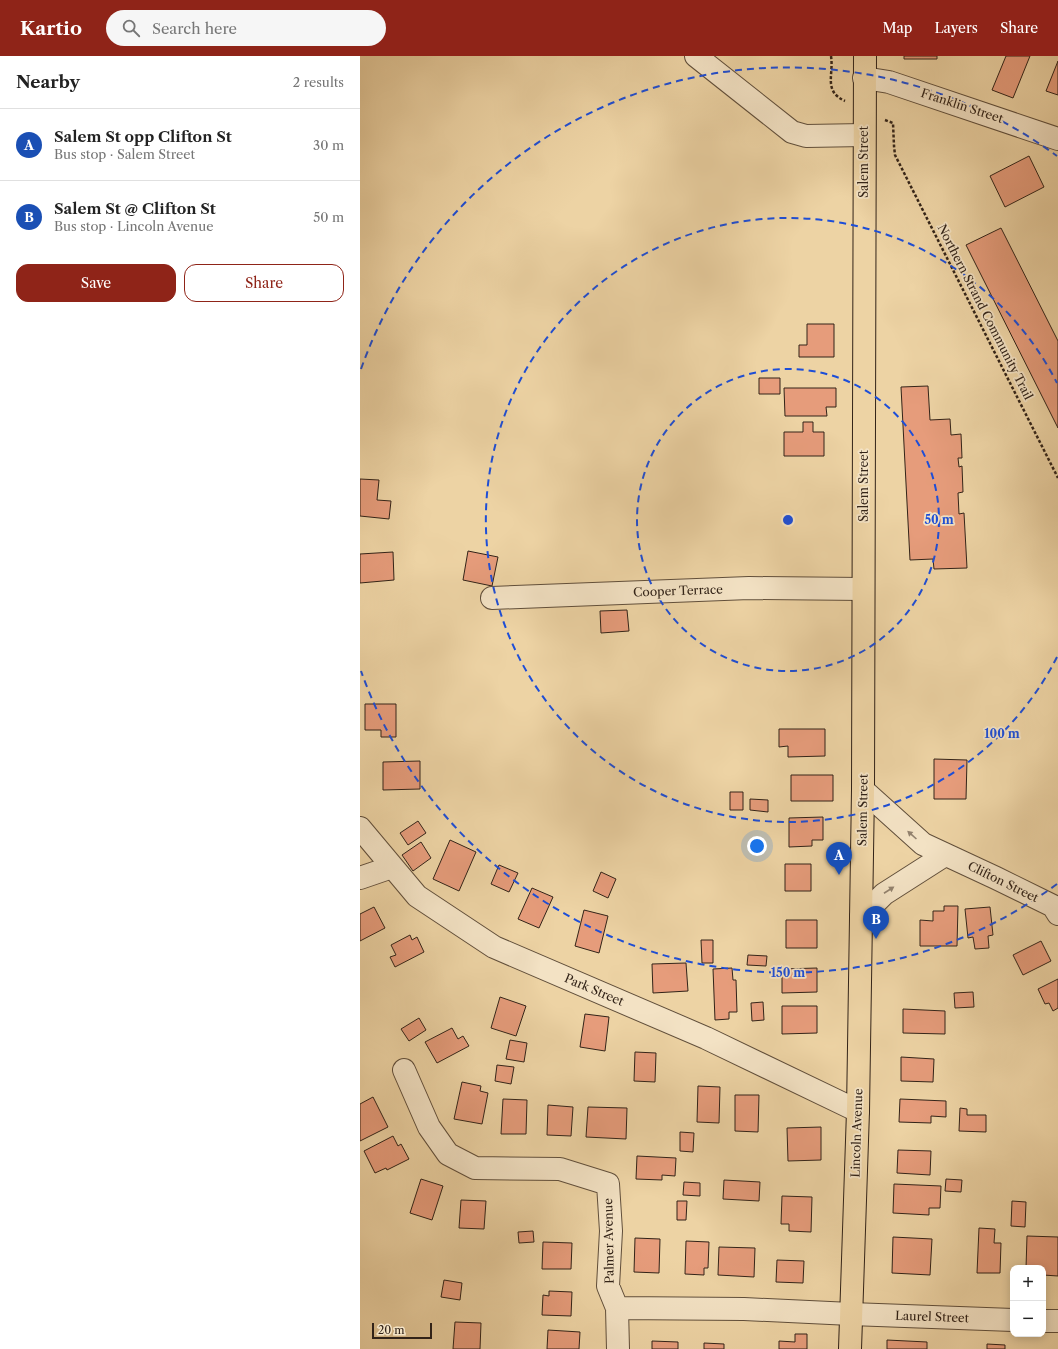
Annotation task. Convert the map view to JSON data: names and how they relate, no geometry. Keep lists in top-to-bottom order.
{
  "streets": {
    "main road": ["Salem Street", "Lincoln Avenue"],
    "street": [
      "Franklin Street",
      "Cooper Terrace",
      "Clifton Street",
      "Park Street",
      "Palmer Avenue",
      "Laurel Street"
    ],
    "path": ["Northern Strand Community Trail"]
  },
  "crossings": [
    ["Franklin Street", "Salem Street"],
    ["Salem Street", "Cooper Terrace"],
    ["Salem Street", "Clifton Street"],
    ["Salem Street", "Lincoln Avenue"],
    ["Park Street", "Lincoln Avenue"],
    ["Lincoln Avenue", "Laurel Street"]
  ],
  "one_way": ["Clifton Street"],
  "scale_bar": "20 m",
  "page": {
    "header": "Kartio",
    "search": "Search here",
    "nav": ["Map", "Layers", "Share"],
    "heading": ["Nearby", "2 results"],
    "list": [
      {
        "mark": "A",
        "name": "Salem St opp Clifton St",
        "note": "Bus stop · Salem Street",
        "value": "30 m"
      },
      {
        "mark": "B",
        "name": "Salem St @ Clifton St",
        "note": "Bus stop · Lincoln Avenue",
        "value": "50 m"
      }
    ],
    "buttons": ["Save", "Share"],
    "pins": ["A", "B"],
    "map_buttons": ["+", "−"],
    "scale": "20 m"
  },
  "rings": ["50 m", "100 m", "150 m"]
}
